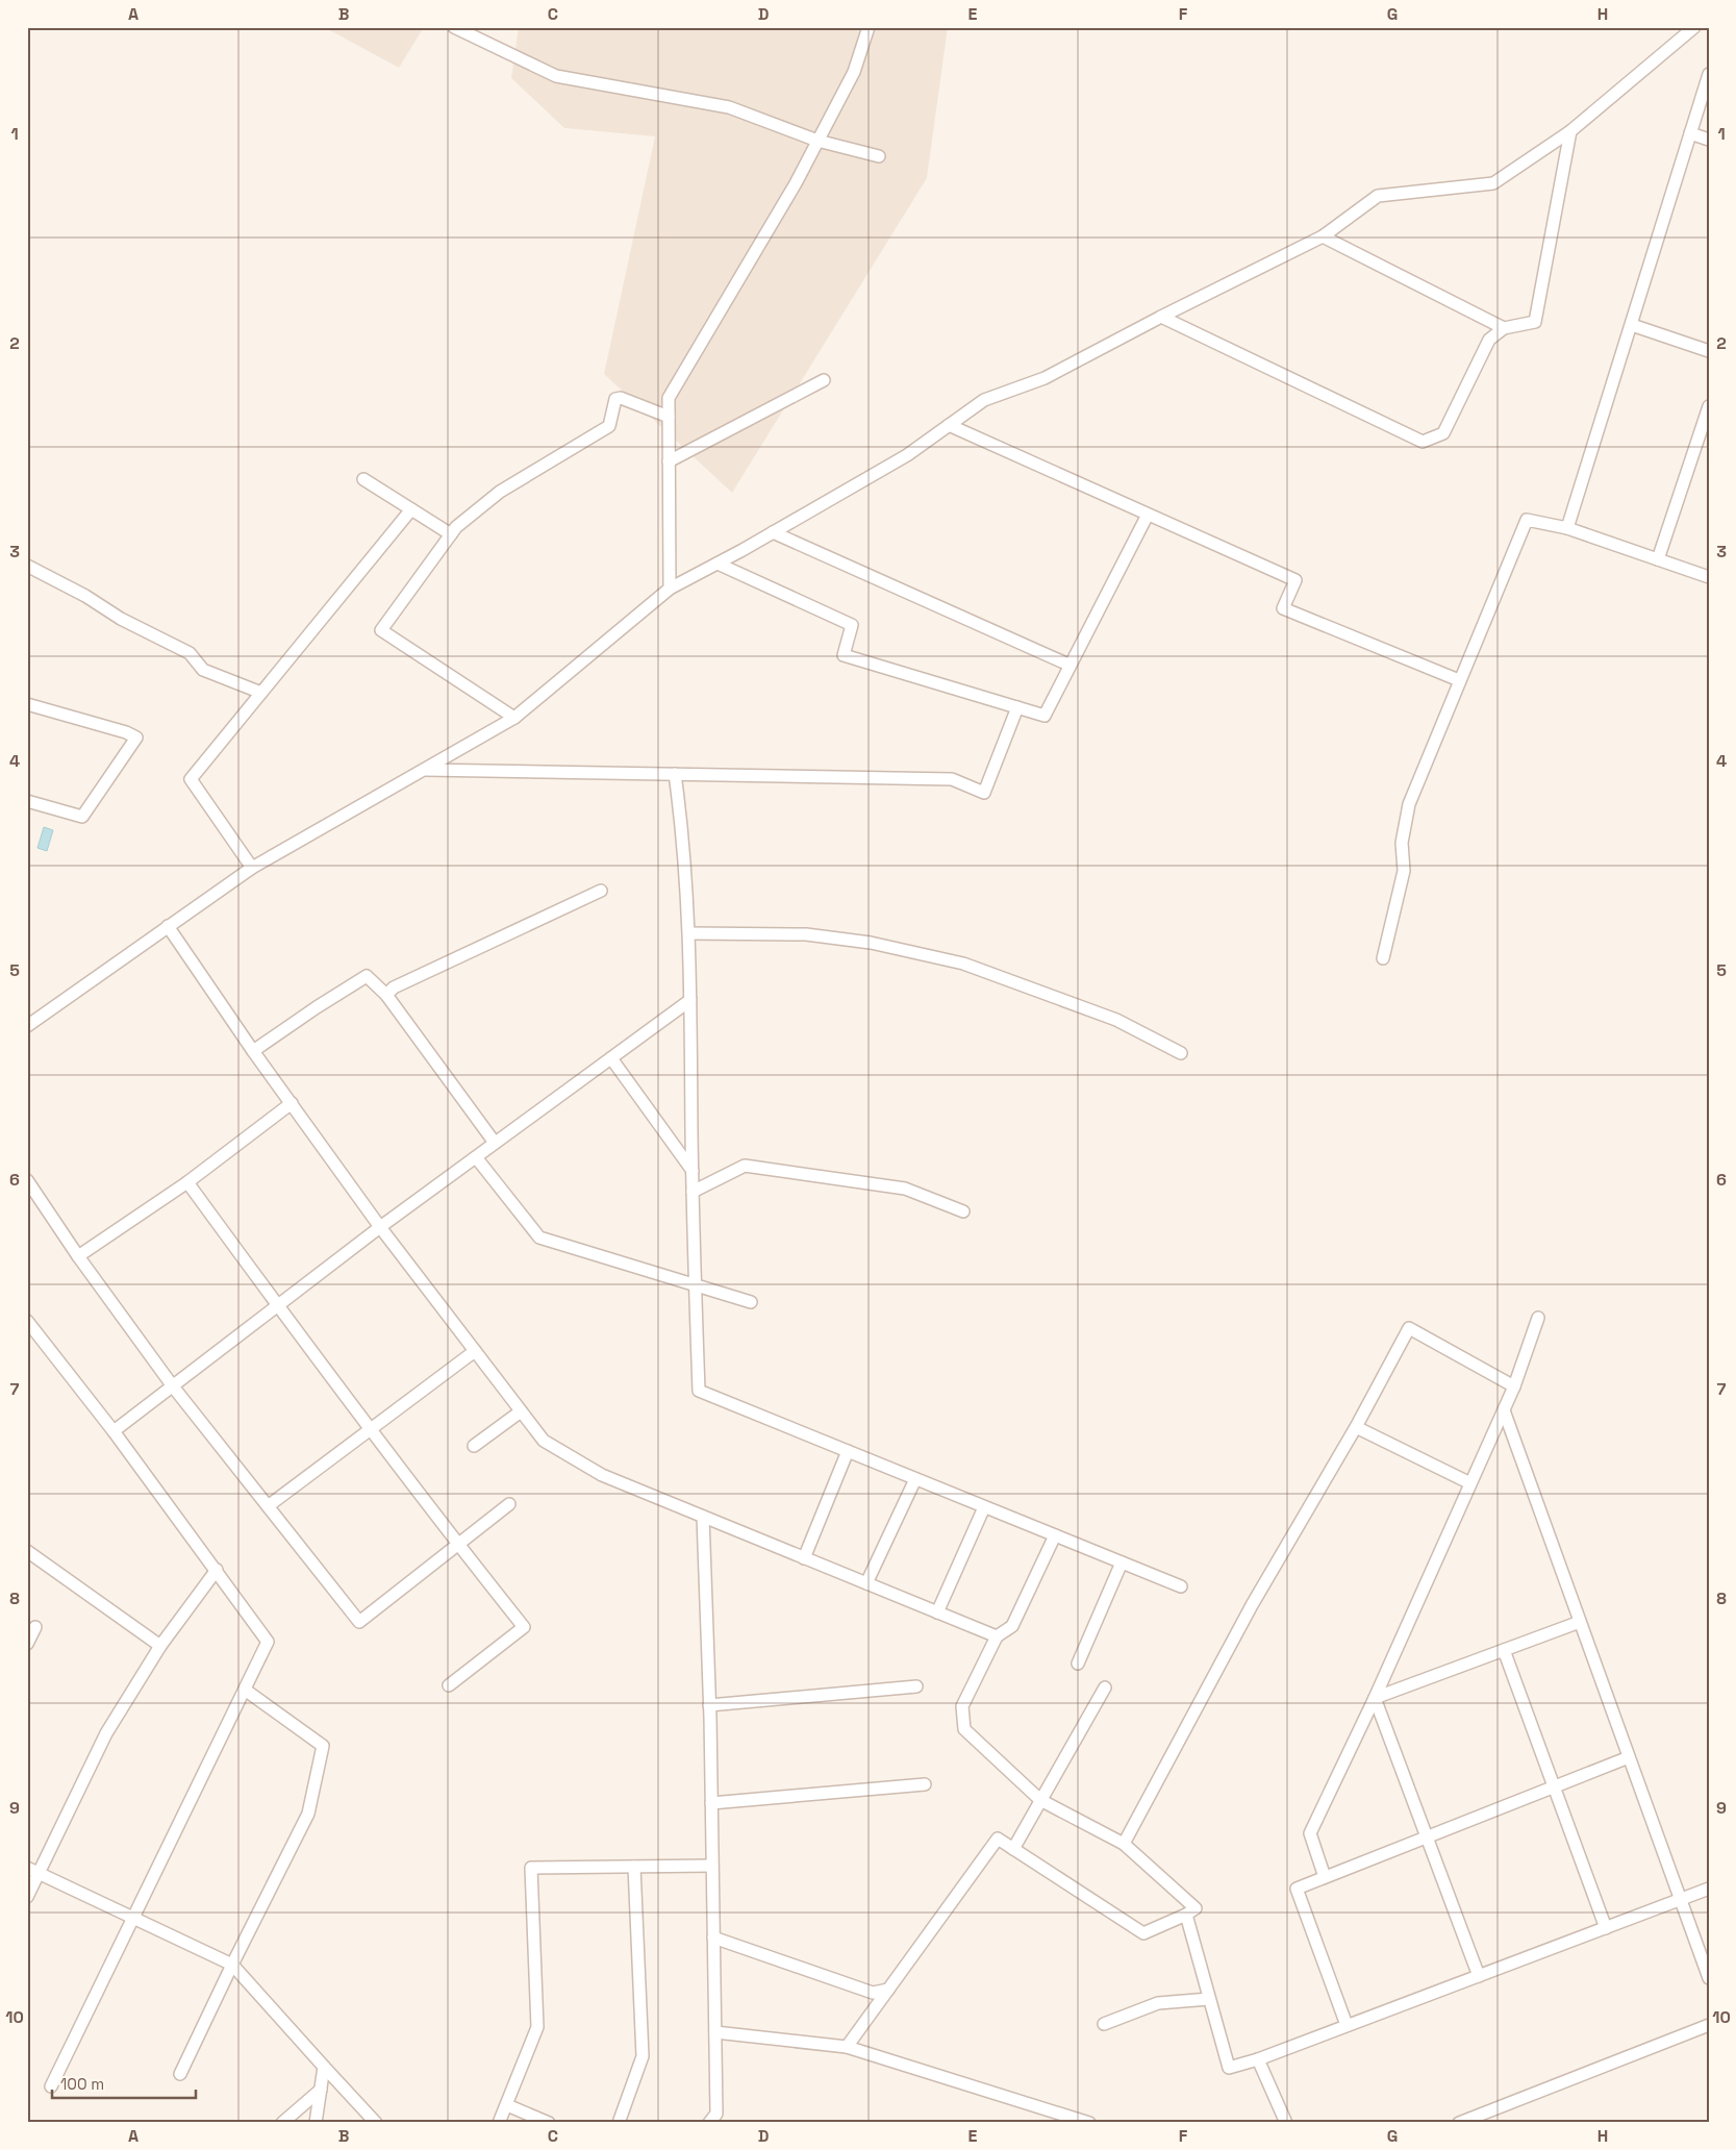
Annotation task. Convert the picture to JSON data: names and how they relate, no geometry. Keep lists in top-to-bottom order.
{
  "scale_bar": "100 m",
  "grid": {
    "columns": [
      "A",
      "B",
      "C",
      "D",
      "E",
      "F",
      "G",
      "H"
    ],
    "rows": [
      "1",
      "2",
      "3",
      "4",
      "5",
      "6",
      "7",
      "8",
      "9",
      "10"
    ]
  }
}
